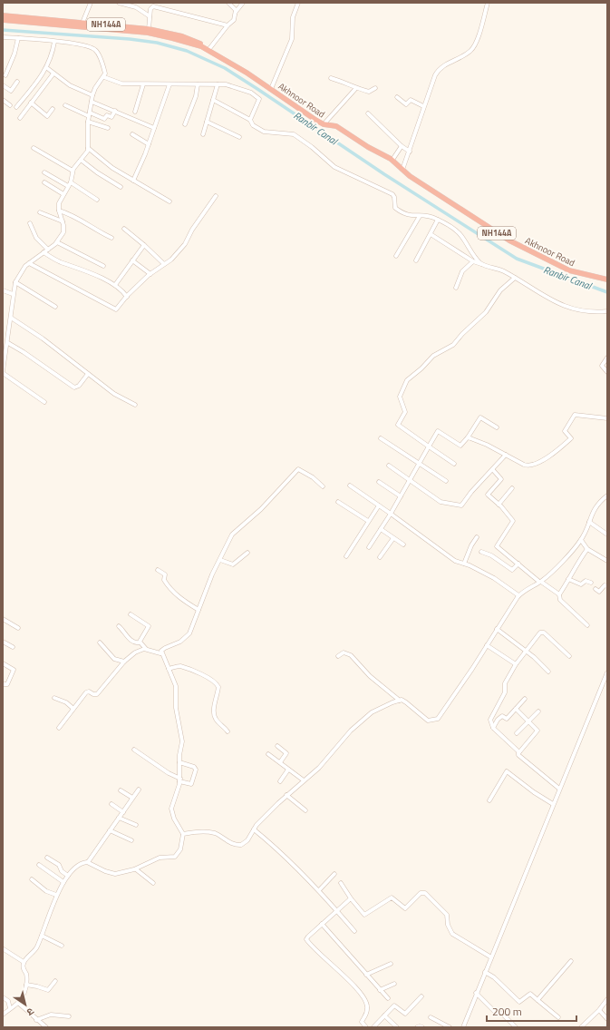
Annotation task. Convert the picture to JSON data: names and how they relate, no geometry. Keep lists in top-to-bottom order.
{
  "streets": {
    "highway": ["NH144A", "Akhnoor Road"]
  },
  "crossings": [
    ["NH144A", "Akhnoor Road"]
  ],
  "water": ["Ranbir Canal"],
  "scale_bar": "200 m",
  "north": "bottom right"
}
